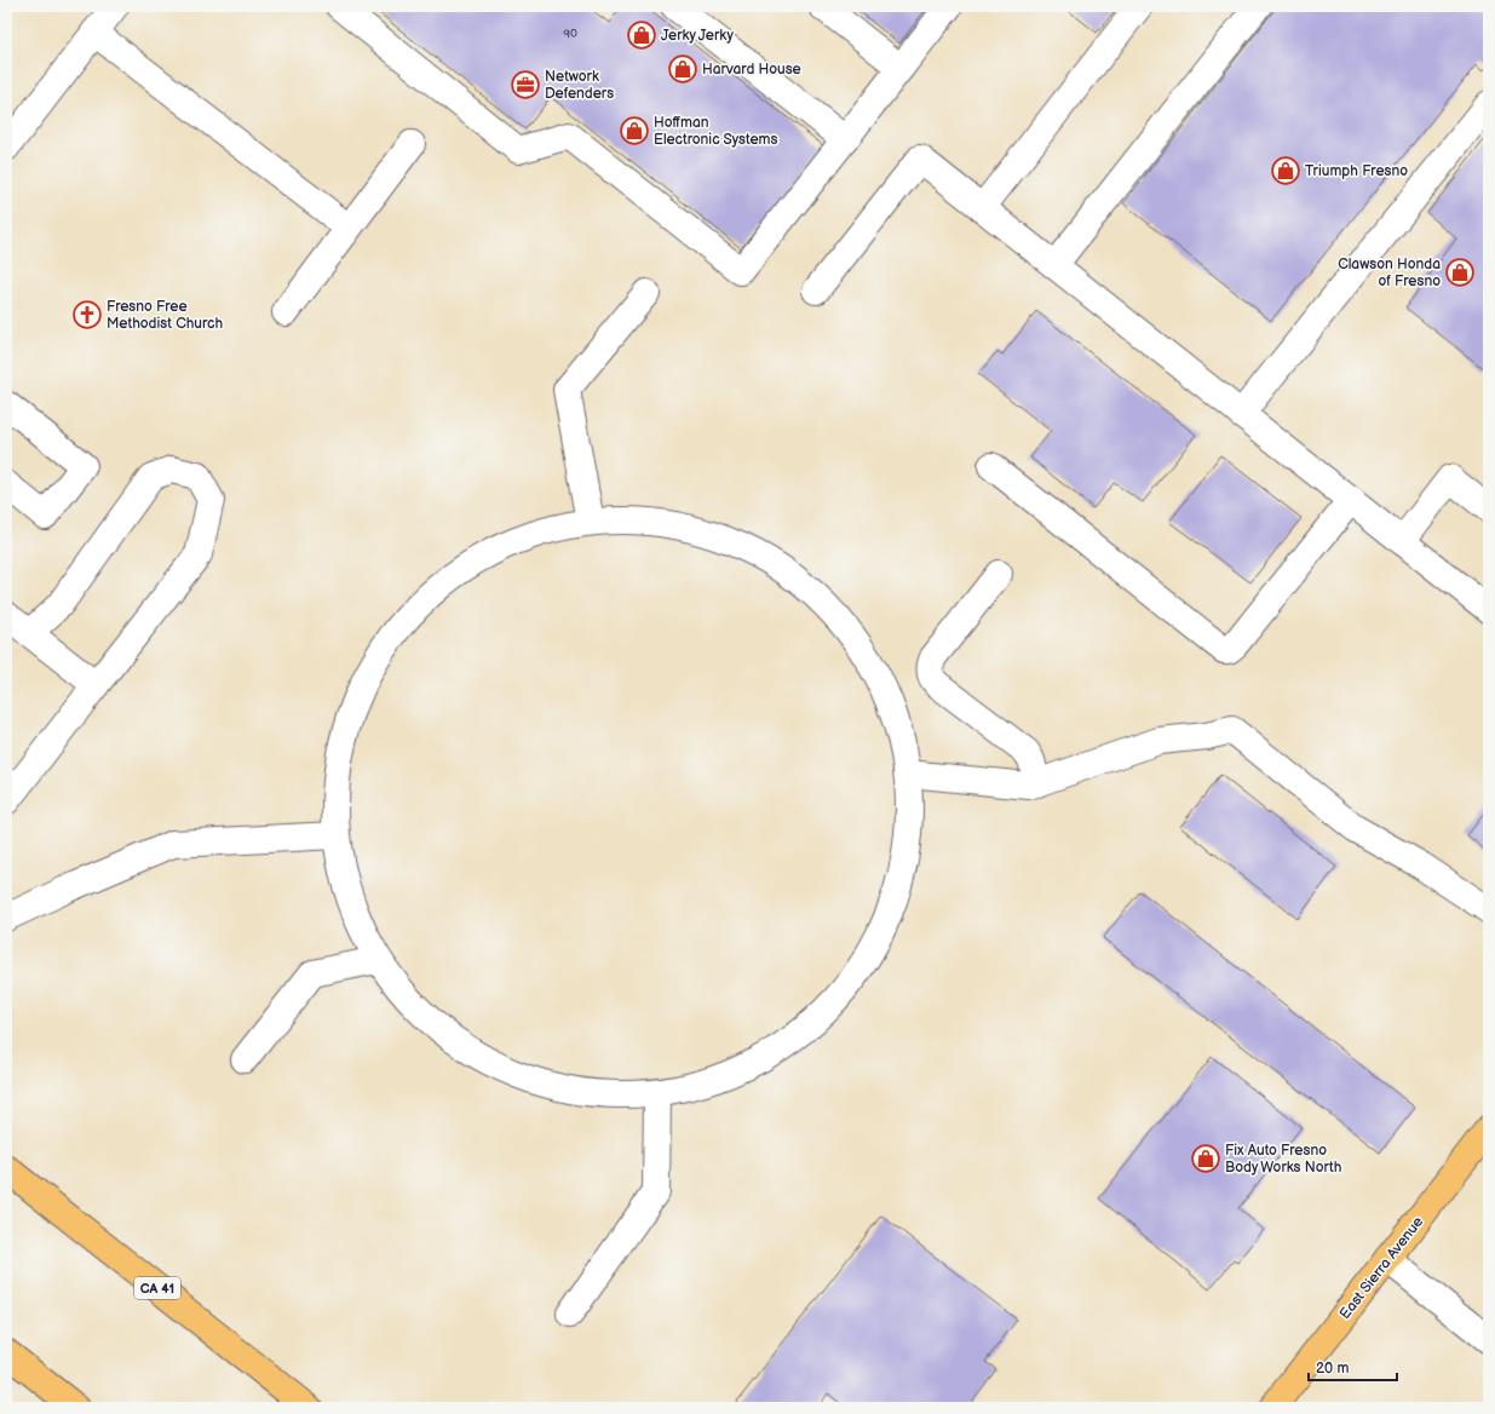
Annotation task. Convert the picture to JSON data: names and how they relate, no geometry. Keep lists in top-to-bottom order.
{
  "streets": {
    "main road": ["East Sierra Avenue", "CA 41"]
  },
  "places": {
    "shop": [
      "Jerky Jerky",
      "Harvard House",
      "Hoffman Electronic Systems",
      "Triumph Fresno",
      "Clawson Honda of Fresno",
      "Fix Auto Fresno Body Works North"
    ],
    "office": ["Network Defenders"],
    "church": ["Fresno Free Methodist Church"]
  },
  "house_numbers": ["90"],
  "scale_bar": "20 m"
}
